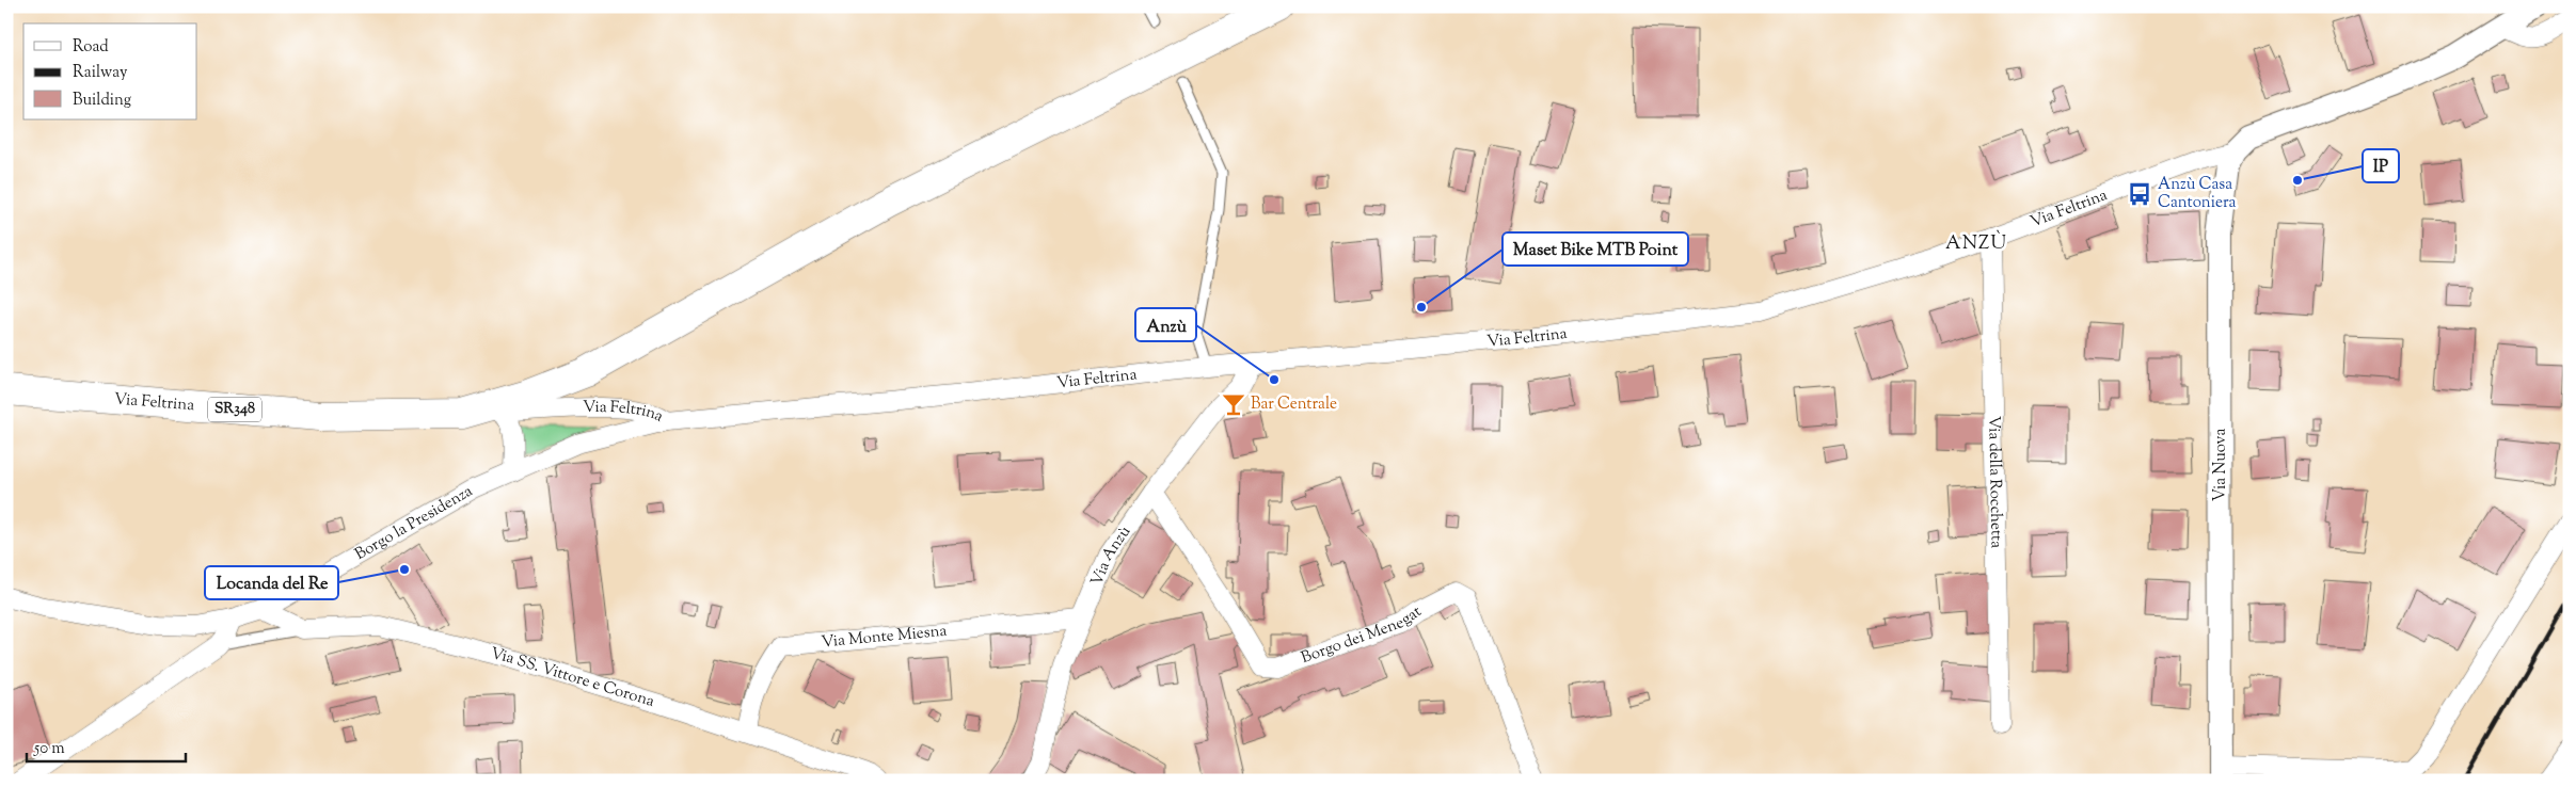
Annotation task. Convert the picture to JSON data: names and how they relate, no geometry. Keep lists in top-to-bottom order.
{
  "streets": {
    "main road": ["Via Feltrina", "SR348"],
    "street": [
      "Via Nuova",
      "Via della Rocchetta",
      "Borgo la Presidenza",
      "Via Anzù",
      "Borgo dei Menegat",
      "Via Monte Miesna",
      "Via SS. Vittore e Corona"
    ]
  },
  "crossings": [
    ["Via Feltrina", "Via Nuova"],
    ["Via Feltrina", "Via della Rocchetta"],
    ["Via Feltrina", "Borgo la Presidenza"],
    ["Via Feltrina", "Via Anzù"],
    ["Borgo la Presidenza", "Via SS. Vittore e Corona"],
    ["Via Anzù", "Borgo dei Menegat"],
    ["Via Anzù", "Via Monte Miesna"],
    ["Via Monte Miesna", "Via SS. Vittore e Corona"]
  ],
  "districts": ["ANZÙ"],
  "places": {
    "other": [
      "IP",
      "Maset Bike MTB Point",
      "Anzù",
      "Locanda del Re"
    ],
    "bus stop": ["Anzù Casa Cantoniera"],
    "bar": ["Bar Centrale"]
  },
  "legend": ["Road", "Railway", "Building"],
  "scale_bar": "50 m"
}
